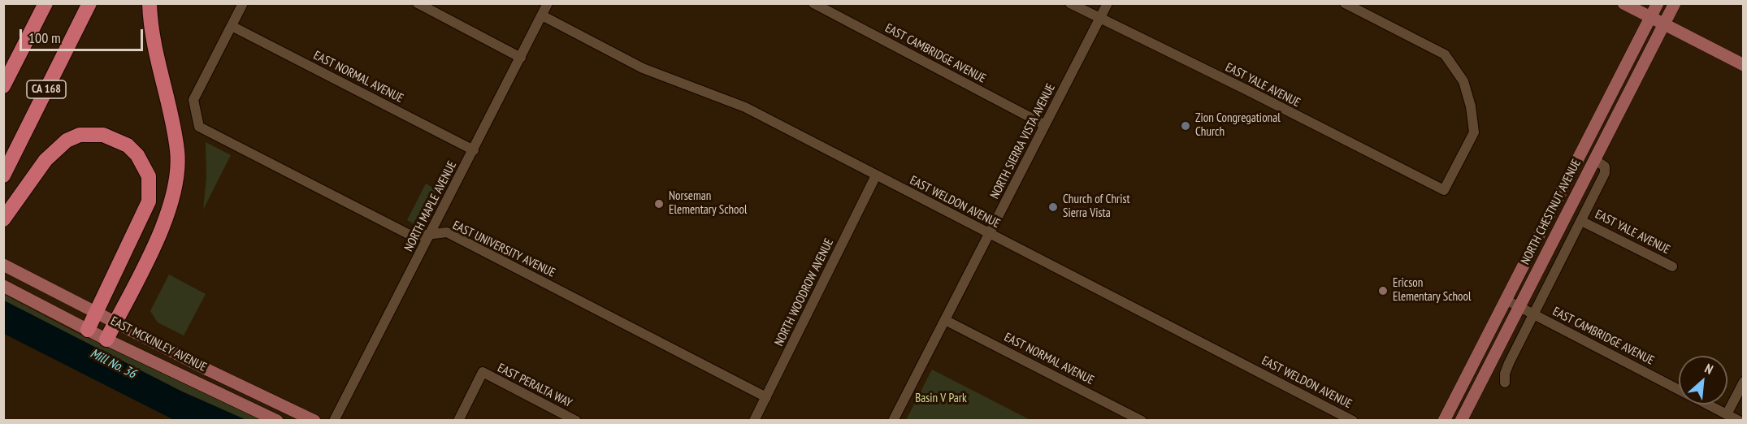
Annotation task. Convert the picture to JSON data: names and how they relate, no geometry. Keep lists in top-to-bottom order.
{
  "streets": {
    "highway": ["CA 168"],
    "main road": ["NORTH CHESTNUT AVENUE", "EAST MCKINLEY AVENUE"],
    "street": [
      "EAST CAMBRIDGE AVENUE",
      "EAST NORMAL AVENUE",
      "EAST YALE AVENUE",
      "NORTH SIERRA VISTA AVENUE",
      "EAST WELDON AVENUE",
      "NORTH MAPLE AVENUE",
      "EAST UNIVERSITY AVENUE",
      "NORTH WOODROW AVENUE",
      "EAST PERALTA WAY"
    ]
  },
  "crossings": [
    ["EAST CAMBRIDGE AVENUE", "NORTH SIERRA VISTA AVENUE"],
    ["EAST CAMBRIDGE AVENUE", "NORTH CHESTNUT AVENUE"],
    ["EAST NORMAL AVENUE", "NORTH SIERRA VISTA AVENUE"],
    ["EAST NORMAL AVENUE", "NORTH MAPLE AVENUE"],
    ["EAST NORMAL AVENUE", "EAST UNIVERSITY AVENUE"],
    ["EAST YALE AVENUE", "NORTH SIERRA VISTA AVENUE"],
    ["EAST YALE AVENUE", "NORTH CHESTNUT AVENUE"],
    ["NORTH SIERRA VISTA AVENUE", "EAST WELDON AVENUE"],
    ["EAST WELDON AVENUE", "NORTH MAPLE AVENUE"],
    ["EAST WELDON AVENUE", "NORTH WOODROW AVENUE"],
    ["NORTH MAPLE AVENUE", "EAST UNIVERSITY AVENUE"],
    ["EAST UNIVERSITY AVENUE", "NORTH WOODROW AVENUE"]
  ],
  "water": ["Mill No. 36"],
  "parks": ["Basin V Park"],
  "places": [
    "Zion Congregational Church",
    "Norseman Elementary School",
    "Church of Christ Sierra Vista",
    "Ericson Elementary School"
  ],
  "scale_bar": "100 m",
  "north": "top right"
}
